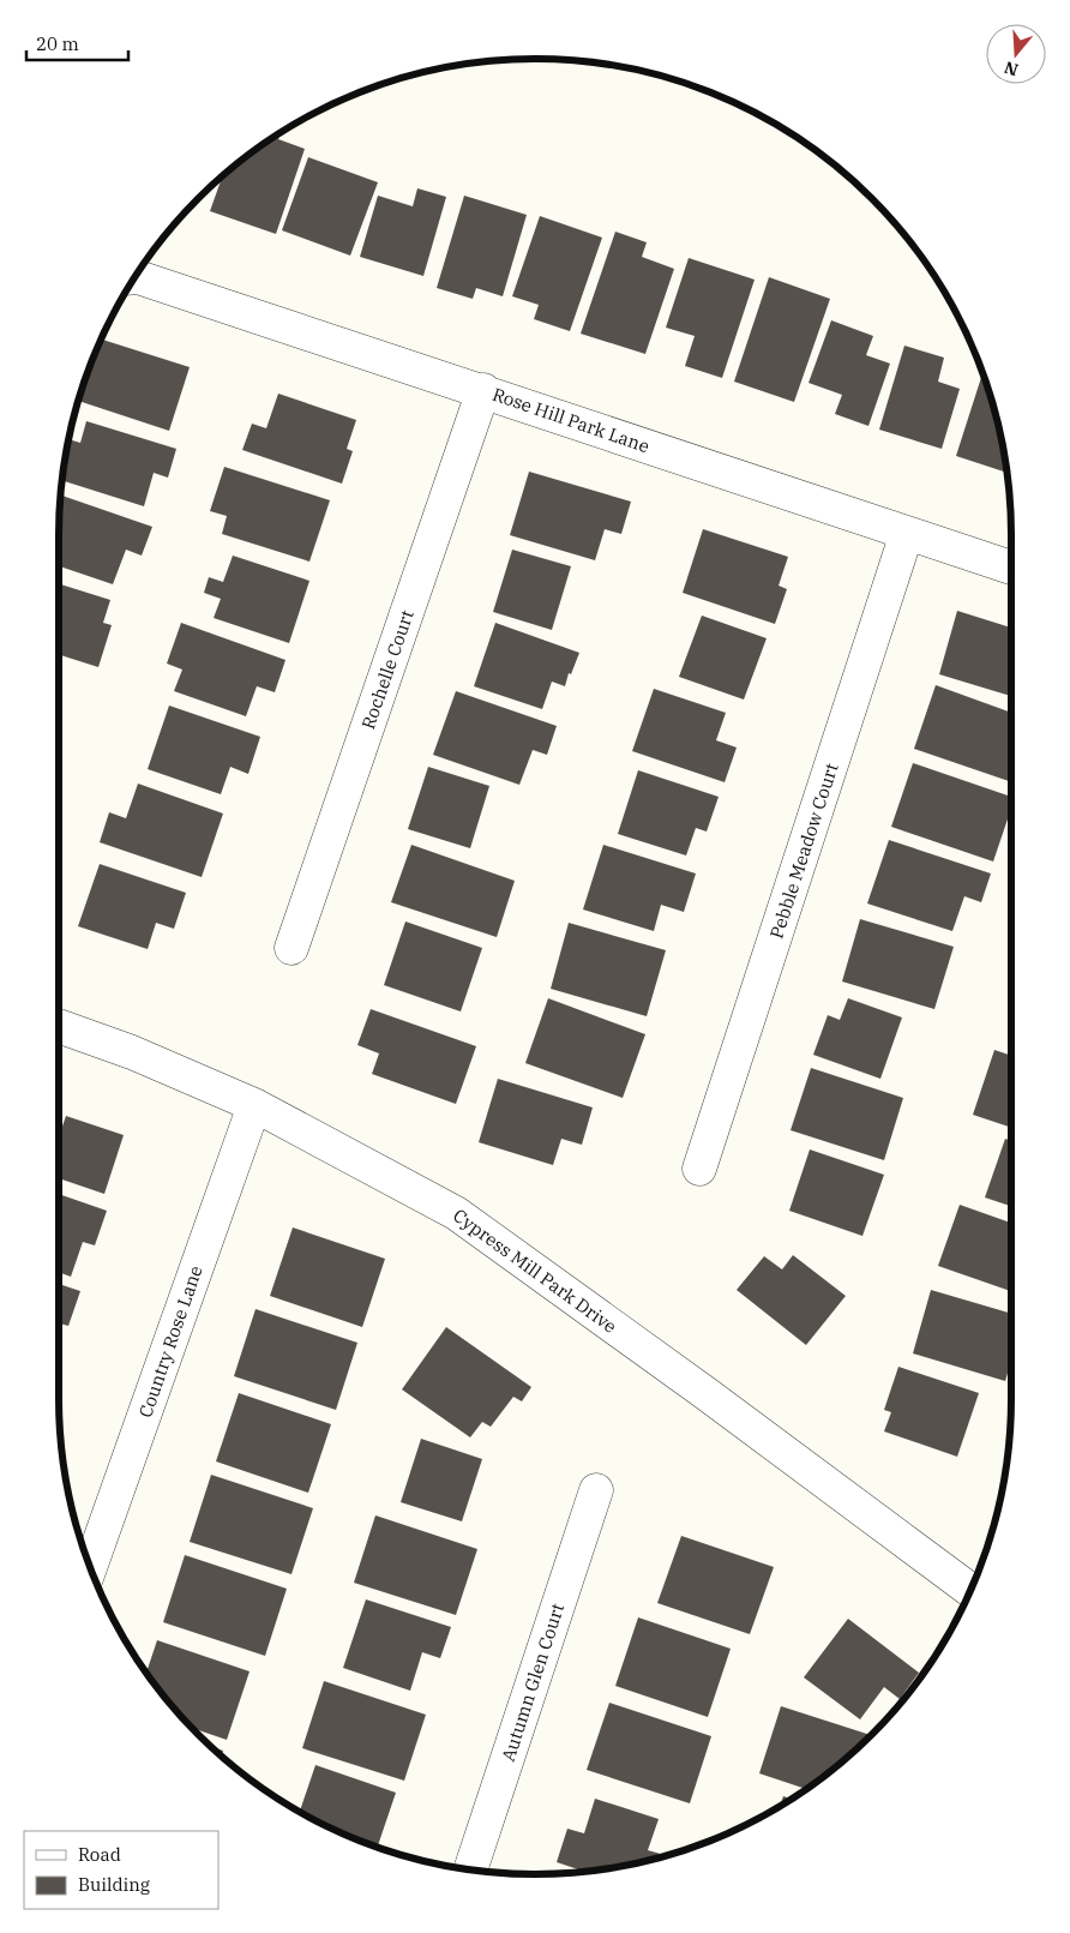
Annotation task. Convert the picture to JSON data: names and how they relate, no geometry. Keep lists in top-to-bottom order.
{
  "streets": {
    "street": [
      "Rose Hill Park Lane",
      "Rochelle Court",
      "Pebble Meadow Court",
      "Cypress Mill Park Drive",
      "Country Rose Lane",
      "Autumn Glen Court"
    ]
  },
  "crossings": [
    ["Rose Hill Park Lane", "Rochelle Court"],
    ["Rose Hill Park Lane", "Pebble Meadow Court"],
    ["Cypress Mill Park Drive", "Country Rose Lane"]
  ],
  "legend": ["Road", "Building"],
  "scale_bar": "20 m",
  "north": "bottom"
}
